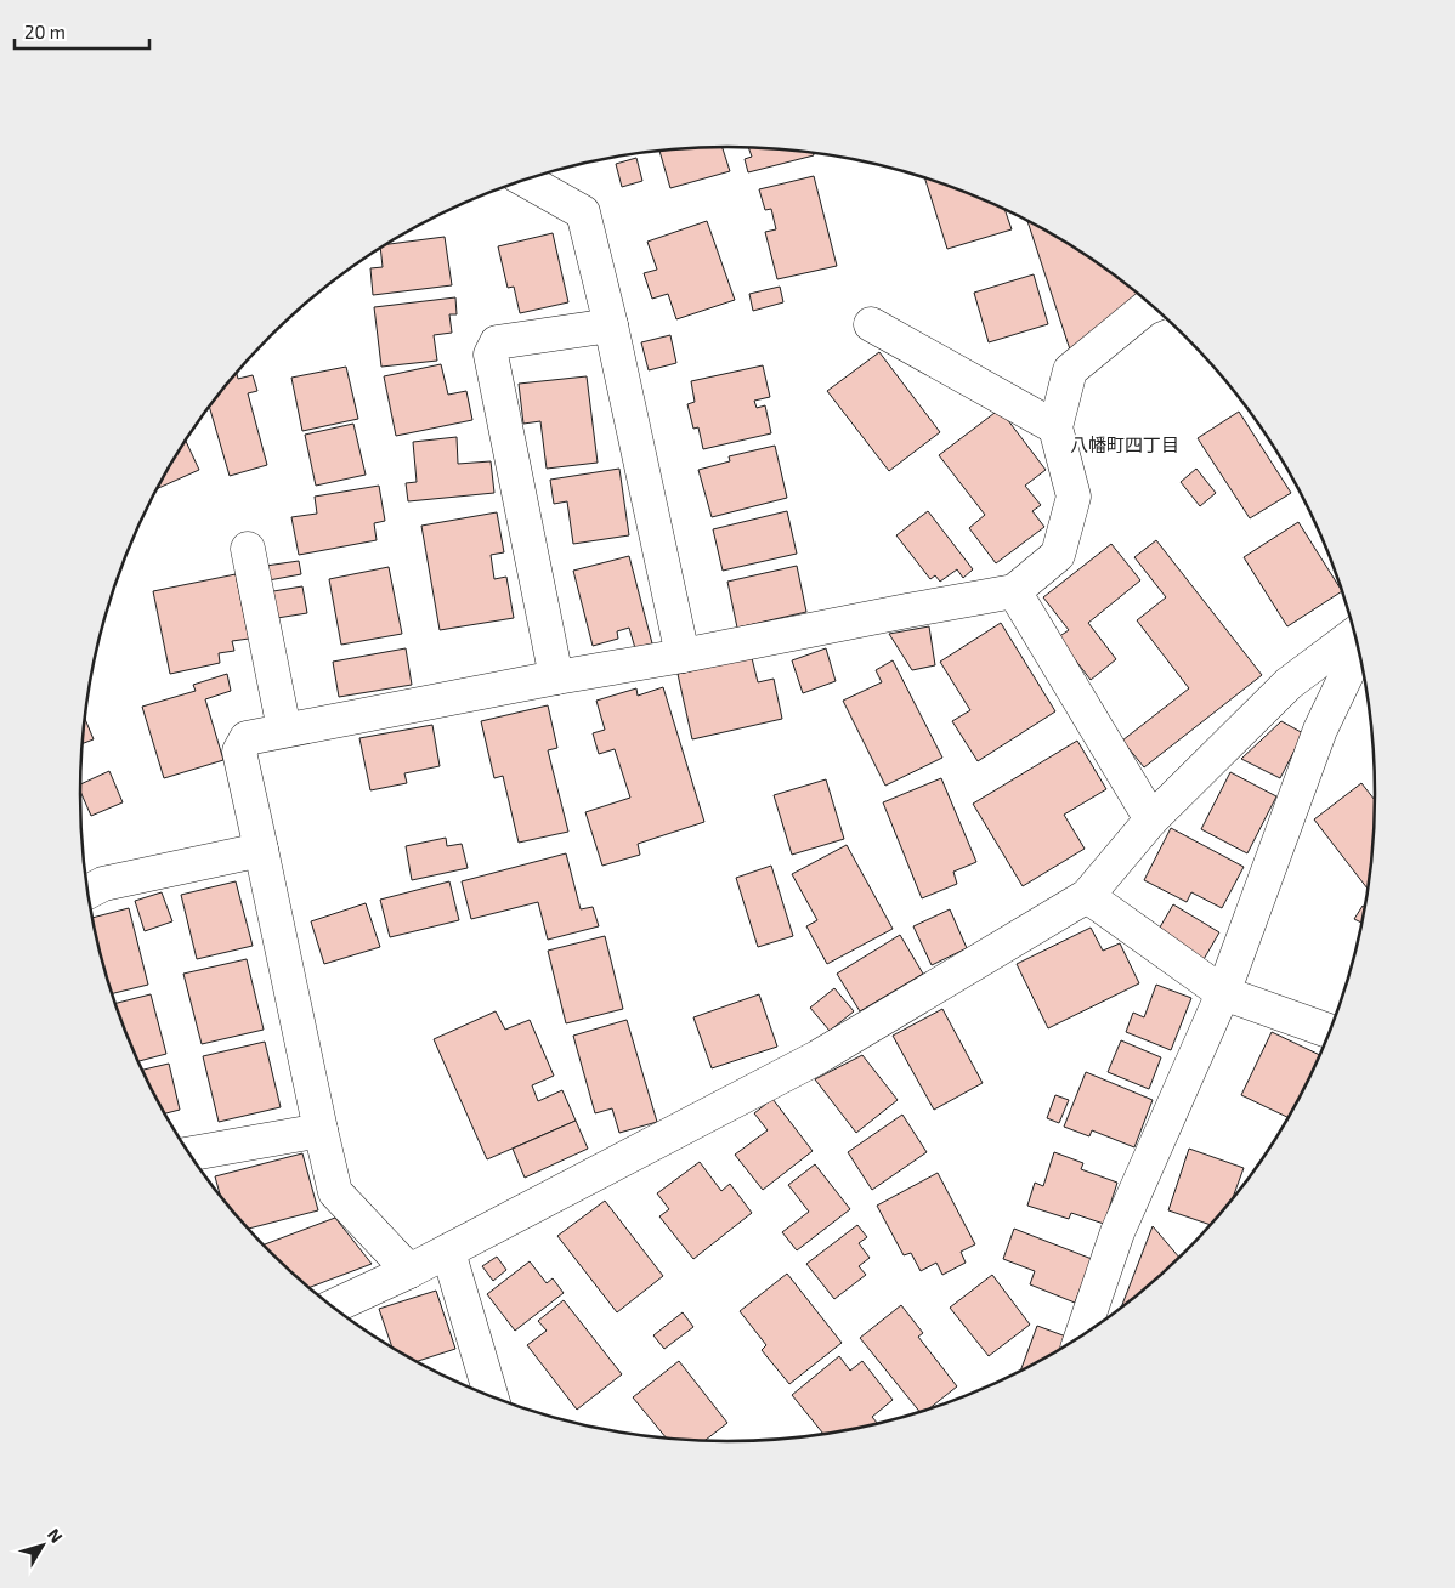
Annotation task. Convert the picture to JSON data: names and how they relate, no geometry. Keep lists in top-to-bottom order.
{
  "districts": ["八幡町四丁目"],
  "scale_bar": "20 m",
  "north": "top right"
}
